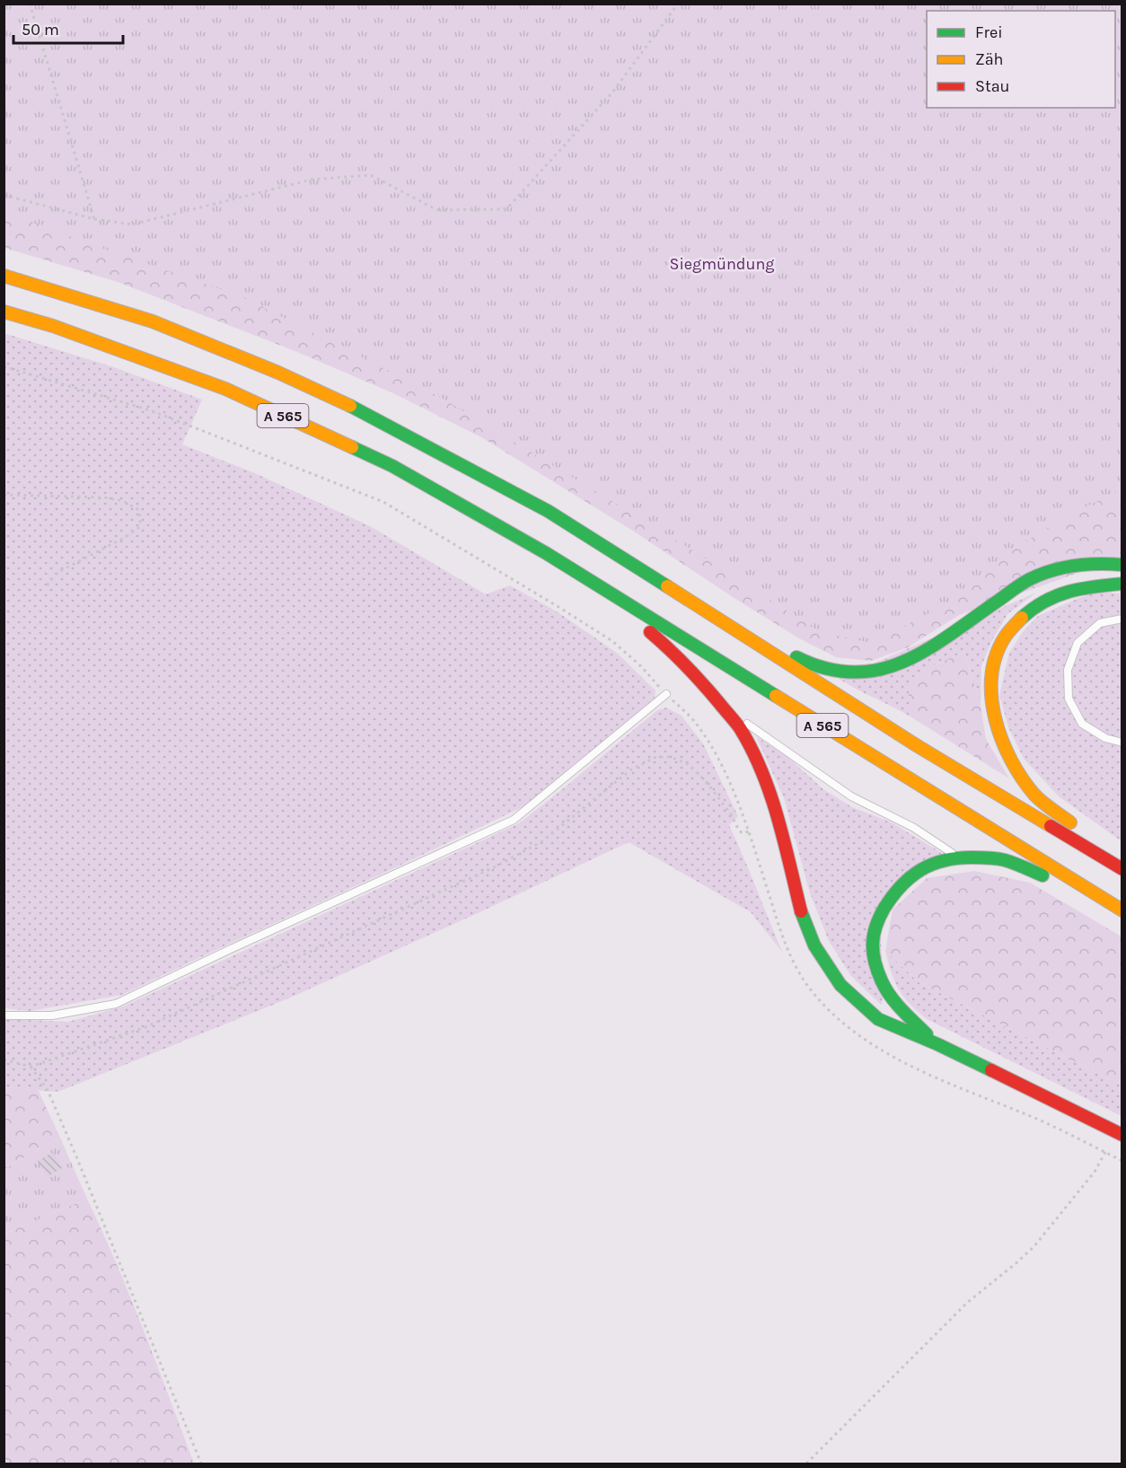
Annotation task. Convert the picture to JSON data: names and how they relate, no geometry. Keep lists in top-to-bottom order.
{
  "streets": {
    "highway": ["A 565"]
  },
  "parks": ["Siegmündung"],
  "legend": ["Frei", "Zäh", "Stau"],
  "scale_bar": "50 m"
}
